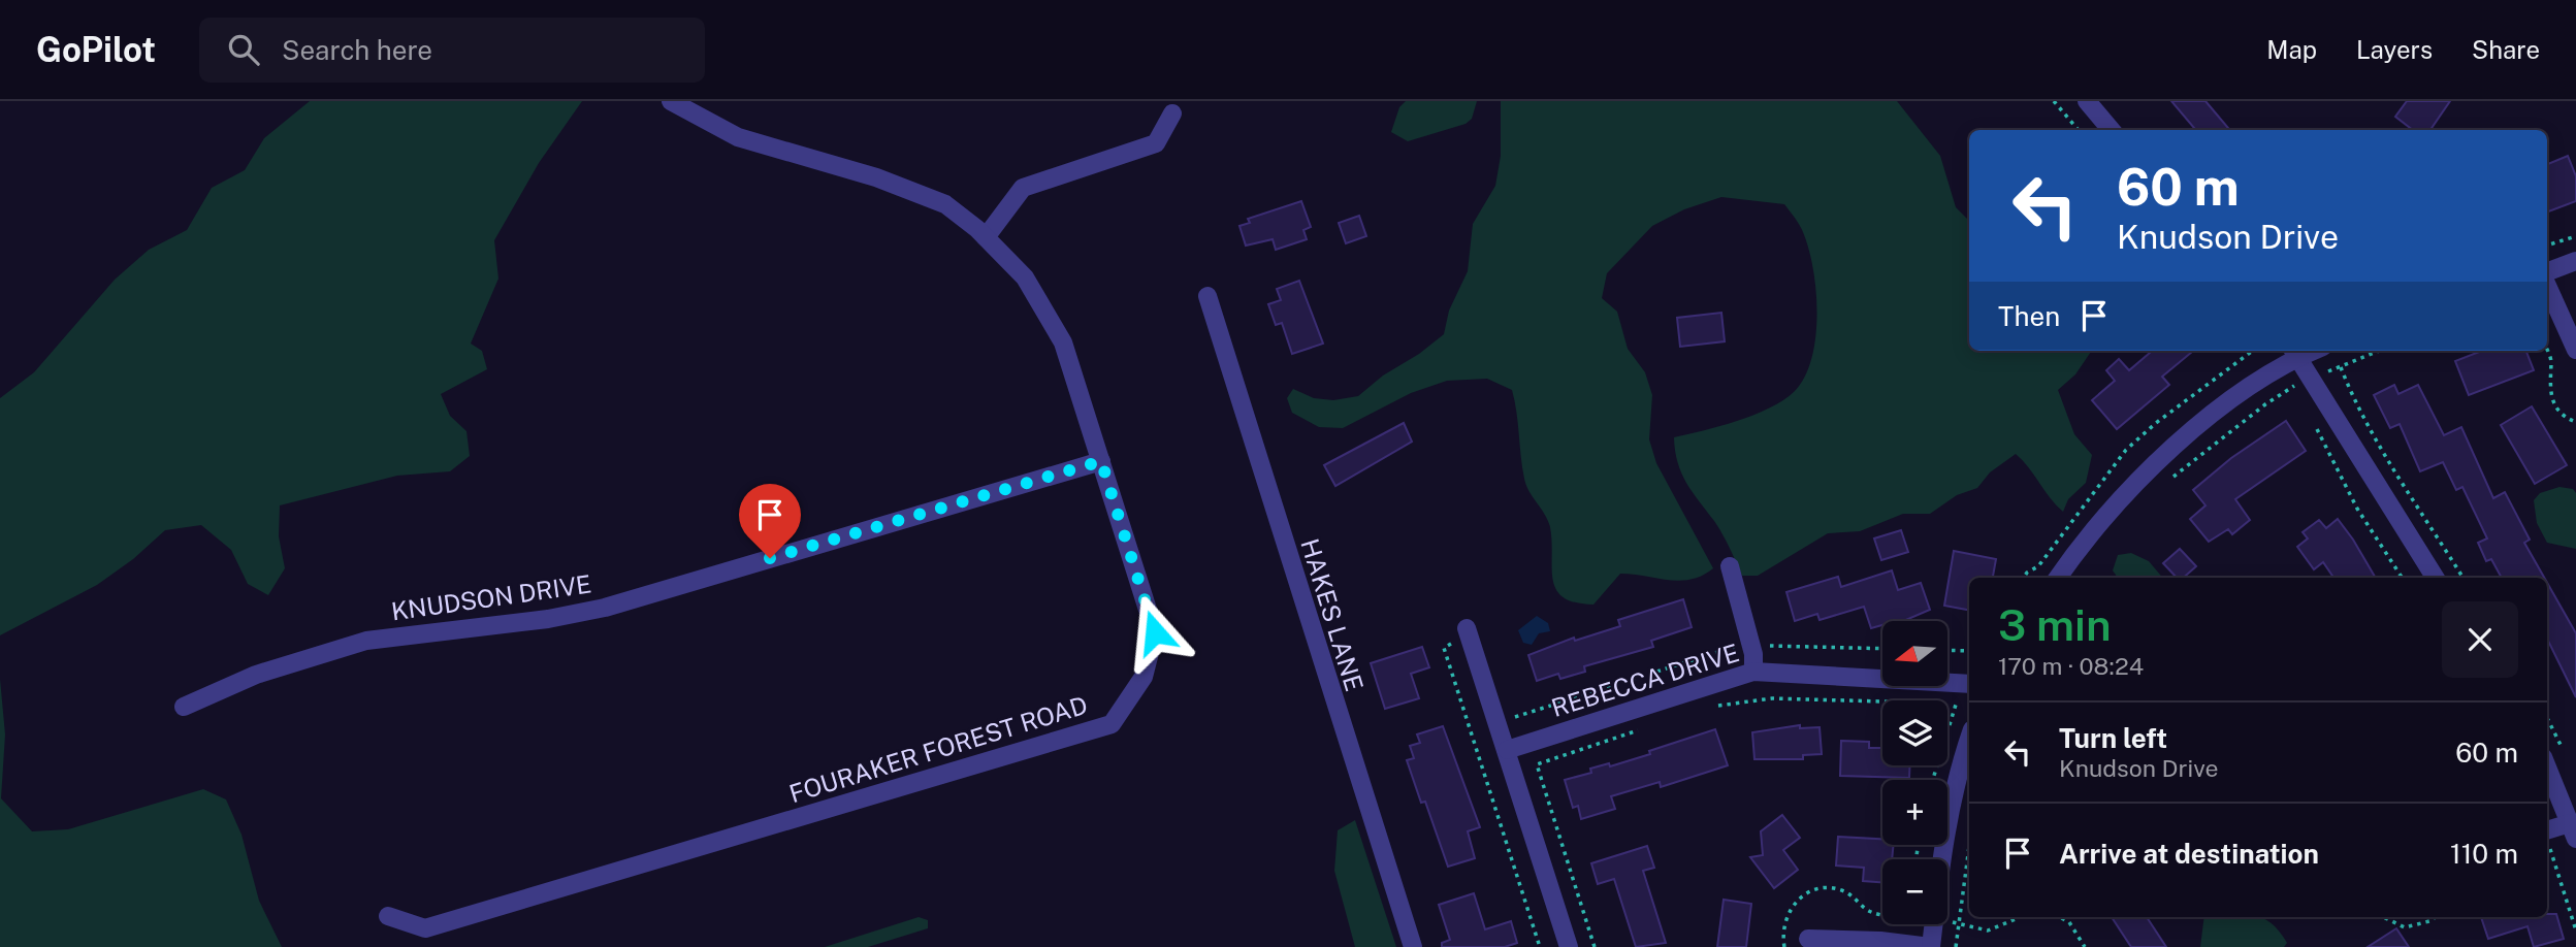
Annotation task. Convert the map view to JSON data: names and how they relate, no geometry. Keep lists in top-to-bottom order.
{
  "streets": {
    "street": [
      "KNUDSON DRIVE",
      "HAKES LANE",
      "REBECCA DRIVE",
      "FOURAKER FOREST ROAD"
    ]
  },
  "crossings": [
    ["KNUDSON DRIVE", "FOURAKER FOREST ROAD"]
  ],
  "north": "left",
  "page": {
    "header": "GoPilot",
    "search": "Search here",
    "nav": ["Map", "Layers", "Share"],
    "turn": ["60 m", "Knudson Drive"],
    "then": "Then",
    "heading": ["3 min", "170 m · 08:24"],
    "map_buttons": ["+", "−"],
    "list": [
      {
        "name": "Turn left",
        "note": "Knudson Drive",
        "value": "60 m"
      },
      {
        "name": "Arrive at destination",
        "value": "110 m"
      }
    ]
  }
}
